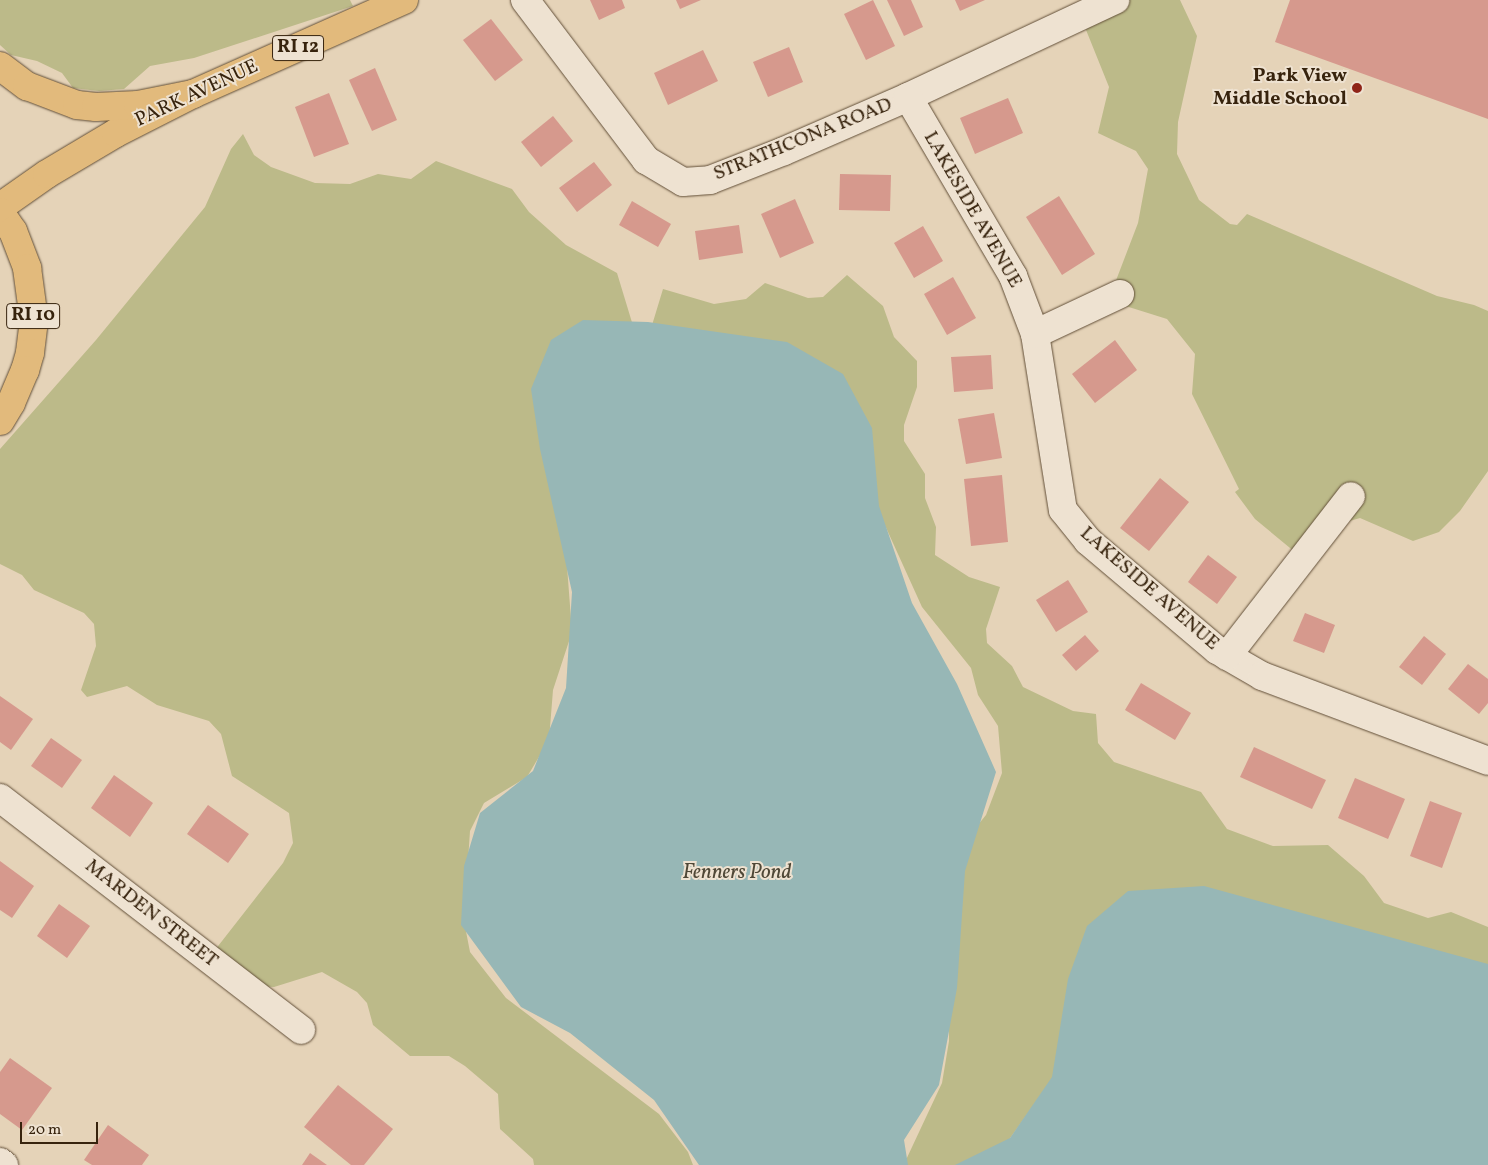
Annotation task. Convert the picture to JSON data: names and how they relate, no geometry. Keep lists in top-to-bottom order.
{
  "streets": {
    "main road": ["RI 12", "PARK AVENUE", "RI 10"],
    "street": ["STRATHCONA ROAD", "LAKESIDE AVENUE", "MARDEN STREET"]
  },
  "crossings": [
    ["STRATHCONA ROAD", "LAKESIDE AVENUE"]
  ],
  "water": ["Fenners Pond"],
  "places": ["Park View Middle School"],
  "scale_bar": "20 m"
}
